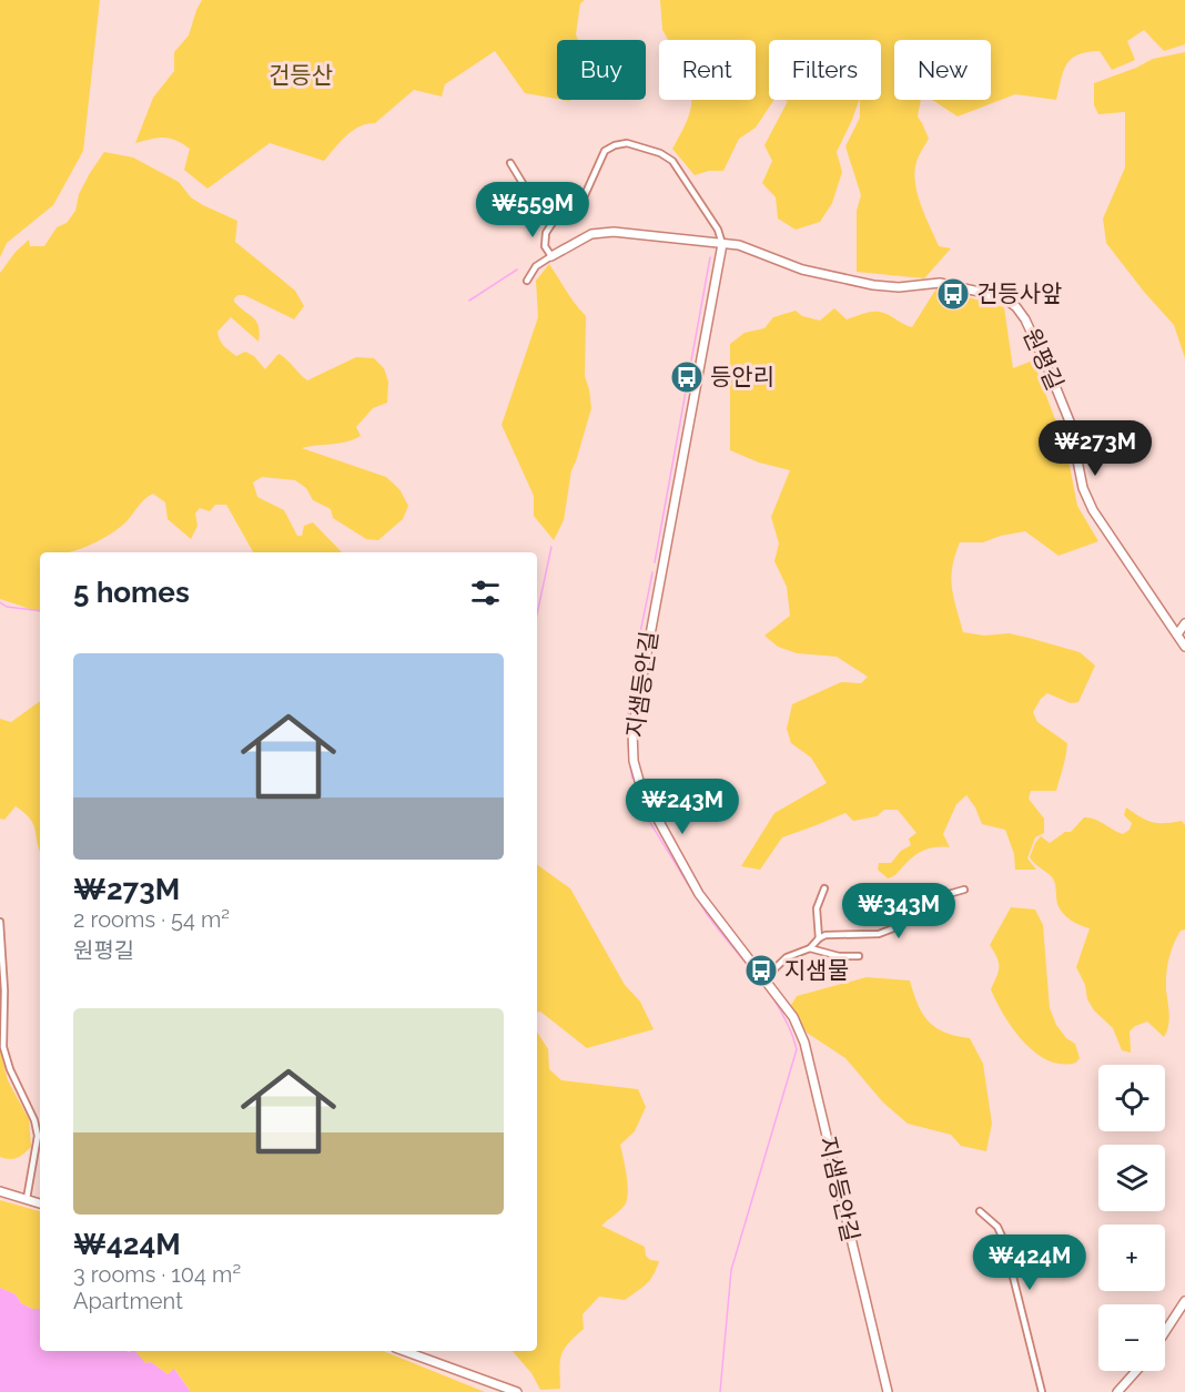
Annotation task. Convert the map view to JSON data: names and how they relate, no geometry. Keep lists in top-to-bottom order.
{
  "streets": {
    "street": ["원평길", "지샘등안길"]
  },
  "crossings": [
    ["원평길", "지샘등안길"]
  ],
  "parks": ["건등산"],
  "places": {
    "bus stop": ["건등사앞", "등안리", "지샘물"]
  },
  "page": {
    "chip": [
      "Buy",
      "Rent",
      "Filters",
      "New"
    ],
    "price": [
      "₩559M",
      "₩273M",
      "₩243M",
      "₩343M",
      "₩424M"
    ],
    "heading": "5 homes",
    "list": [
      {
        "name": "₩273M",
        "note": "2 rooms · 54 m² · 원평길"
      },
      {
        "name": "₩424M",
        "note": "3 rooms · 104 m² · Apartment"
      }
    ],
    "map_buttons": ["+", "−"]
  }
}
